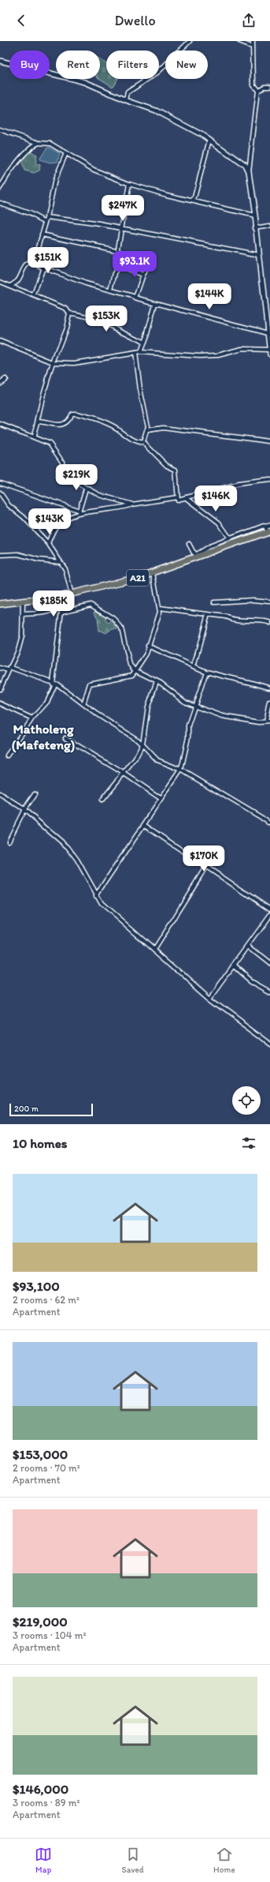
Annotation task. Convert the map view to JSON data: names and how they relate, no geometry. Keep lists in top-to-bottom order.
{
  "streets": {
    "main road": ["A21"]
  },
  "districts": ["Matholeng (Mafeteng)"],
  "scale_bar": "200 m",
  "page": {
    "header": "Dwello",
    "chip": [
      "Buy",
      "Rent",
      "Filters",
      "New"
    ],
    "price": [
      "$247K",
      "$151K",
      "$93.1K",
      "$144K",
      "$153K",
      "$219K",
      "$146K",
      "$143K",
      "$185K",
      "$170K"
    ],
    "scale": "200 m",
    "heading": "10 homes",
    "list": [
      {
        "name": "$93,100",
        "note": "2 rooms · 62 m² · Apartment"
      },
      {
        "name": "$153,000",
        "note": "2 rooms · 70 m² · Apartment"
      },
      {
        "name": "$219,000",
        "note": "3 rooms · 104 m² · Apartment"
      },
      {
        "name": "$146,000",
        "note": "3 rooms · 89 m² · Apartment"
      }
    ],
    "tabs": ["Map", "Saved", "Home"]
  }
}
